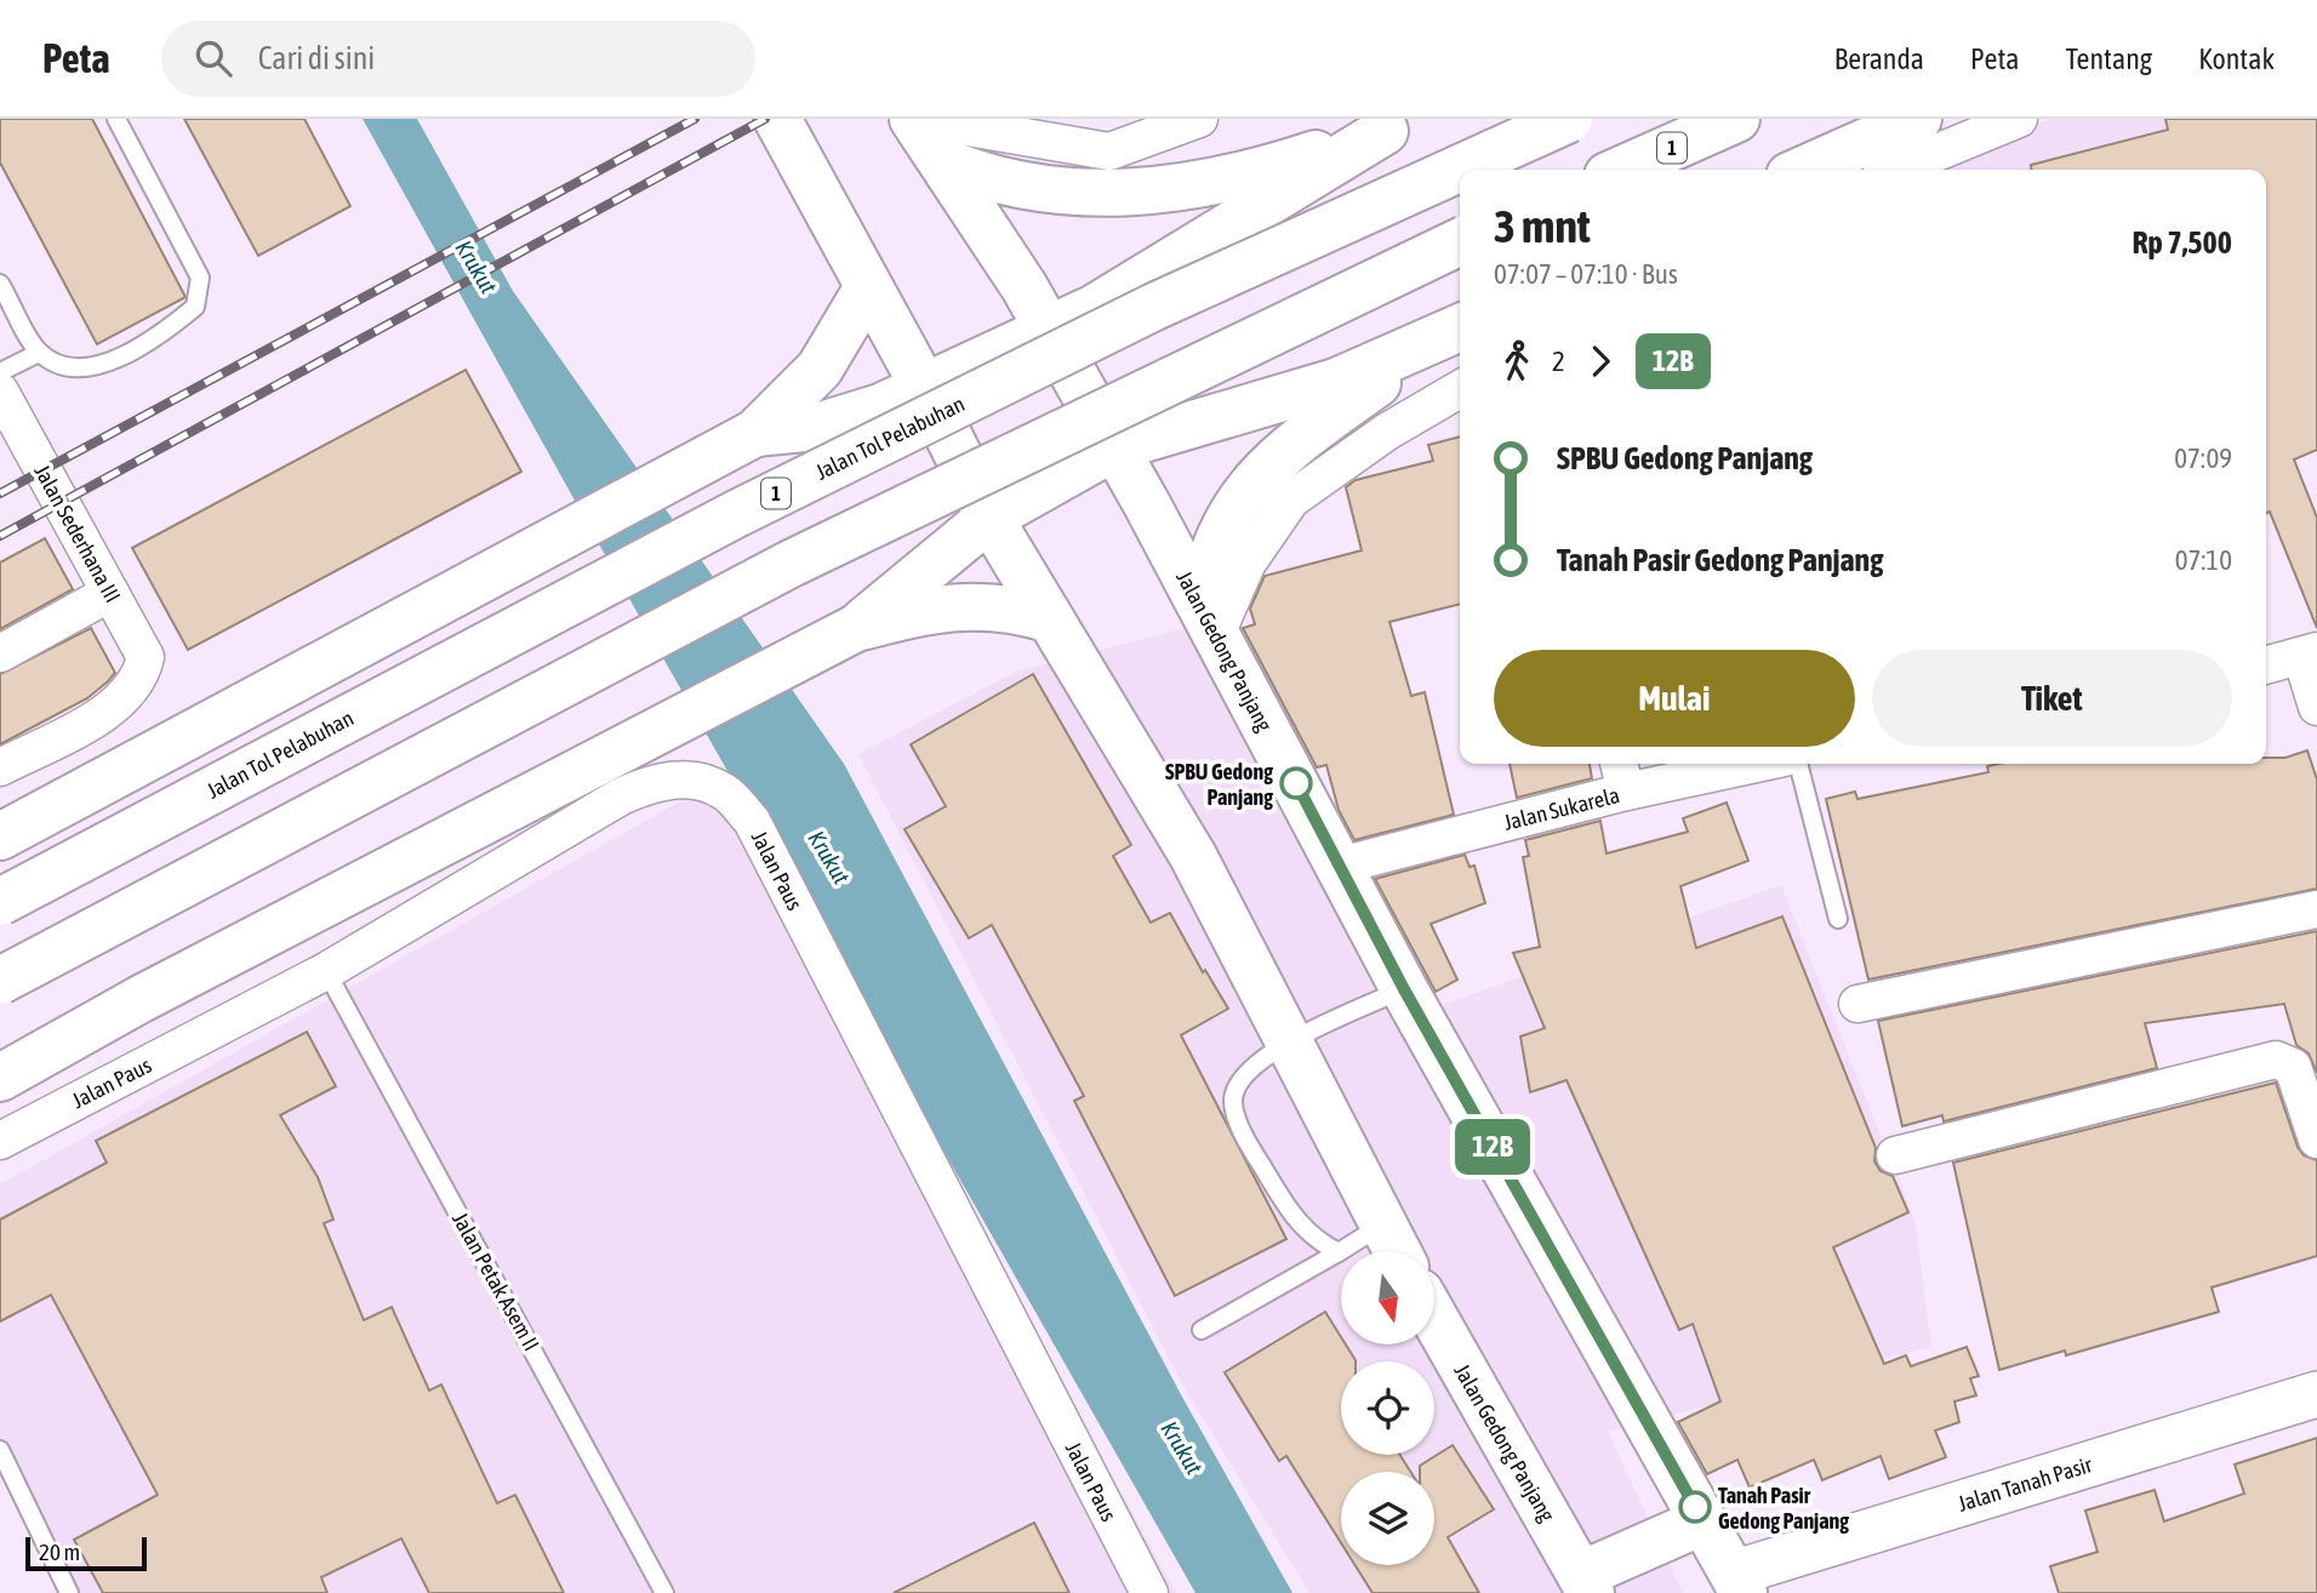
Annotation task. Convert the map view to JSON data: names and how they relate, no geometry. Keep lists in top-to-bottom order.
{
  "streets": {
    "main road": ["1", "Jalan Tol Pelabuhan", "Jalan Gedong Panjang"],
    "street": [
      "Jalan Sederhana III",
      "Jalan Sukarela",
      "Jalan Paus",
      "Jalan Tanah Pasir"
    ],
    "lane": ["Jalan Petak Asem II"]
  },
  "crossings": [
    ["Jalan Gedong Panjang", "Jalan Sukarela"],
    ["Jalan Gedong Panjang", "Jalan Tanah Pasir"],
    ["Jalan Paus", "Jalan Petak Asem II"]
  ],
  "water": ["Krukut"],
  "places": ["SPBU Gedong Panjang", "Tanah Pasir Gedong Panjang"],
  "lines": ["bus line 12B"],
  "scale_bar": "20 m",
  "north": "bottom",
  "page": {
    "header": "Peta",
    "search": "Cari di sini",
    "nav": [
      "Beranda",
      "Peta",
      "Tentang",
      "Kontak"
    ],
    "on_map": "12B",
    "heading": ["3 mnt", "07:07 – 07:10 · Bus", "Rp 7,500"],
    "legs": ["2", "12B"],
    "list": [
      {
        "name": "SPBU Gedong Panjang",
        "value": "07:09"
      },
      {
        "name": "Tanah Pasir Gedong Panjang",
        "value": "07:10"
      }
    ],
    "buttons": ["Mulai", "Tiket"],
    "scale": "20 m"
  }
}
